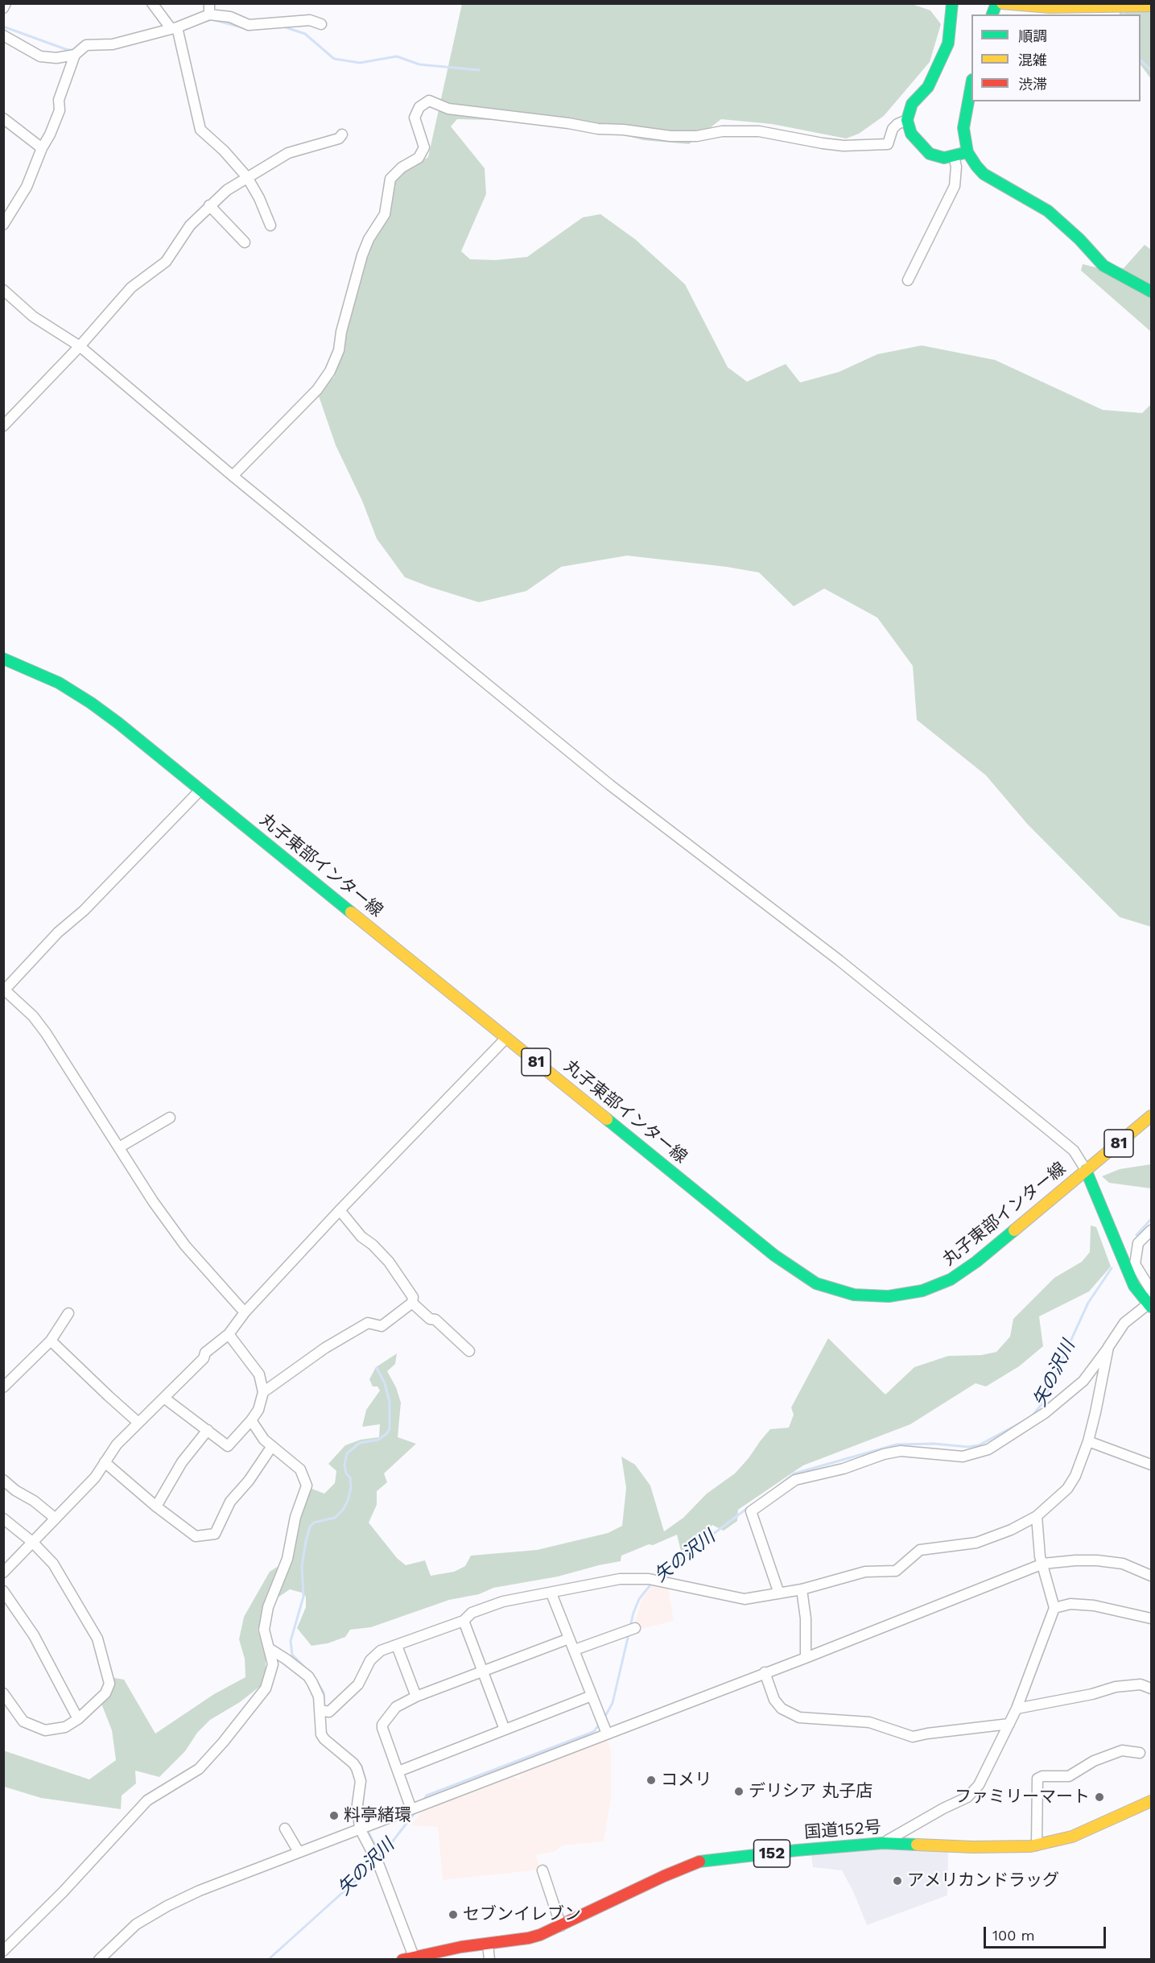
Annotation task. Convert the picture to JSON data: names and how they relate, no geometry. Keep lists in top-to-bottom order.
{
  "streets": {
    "main road": [
      "丸子東部インター線",
      "81",
      "国道152号",
      "152"
    ]
  },
  "water": ["矢の沢川"],
  "places": [
    "コメリ",
    "デリシア 丸子店",
    "ファミリーマート",
    "料亭緒環",
    "アメリカンドラッグ",
    "セブンイレブン"
  ],
  "legend": ["順調", "混雑", "渋滞"],
  "scale_bar": "100 m"
}
